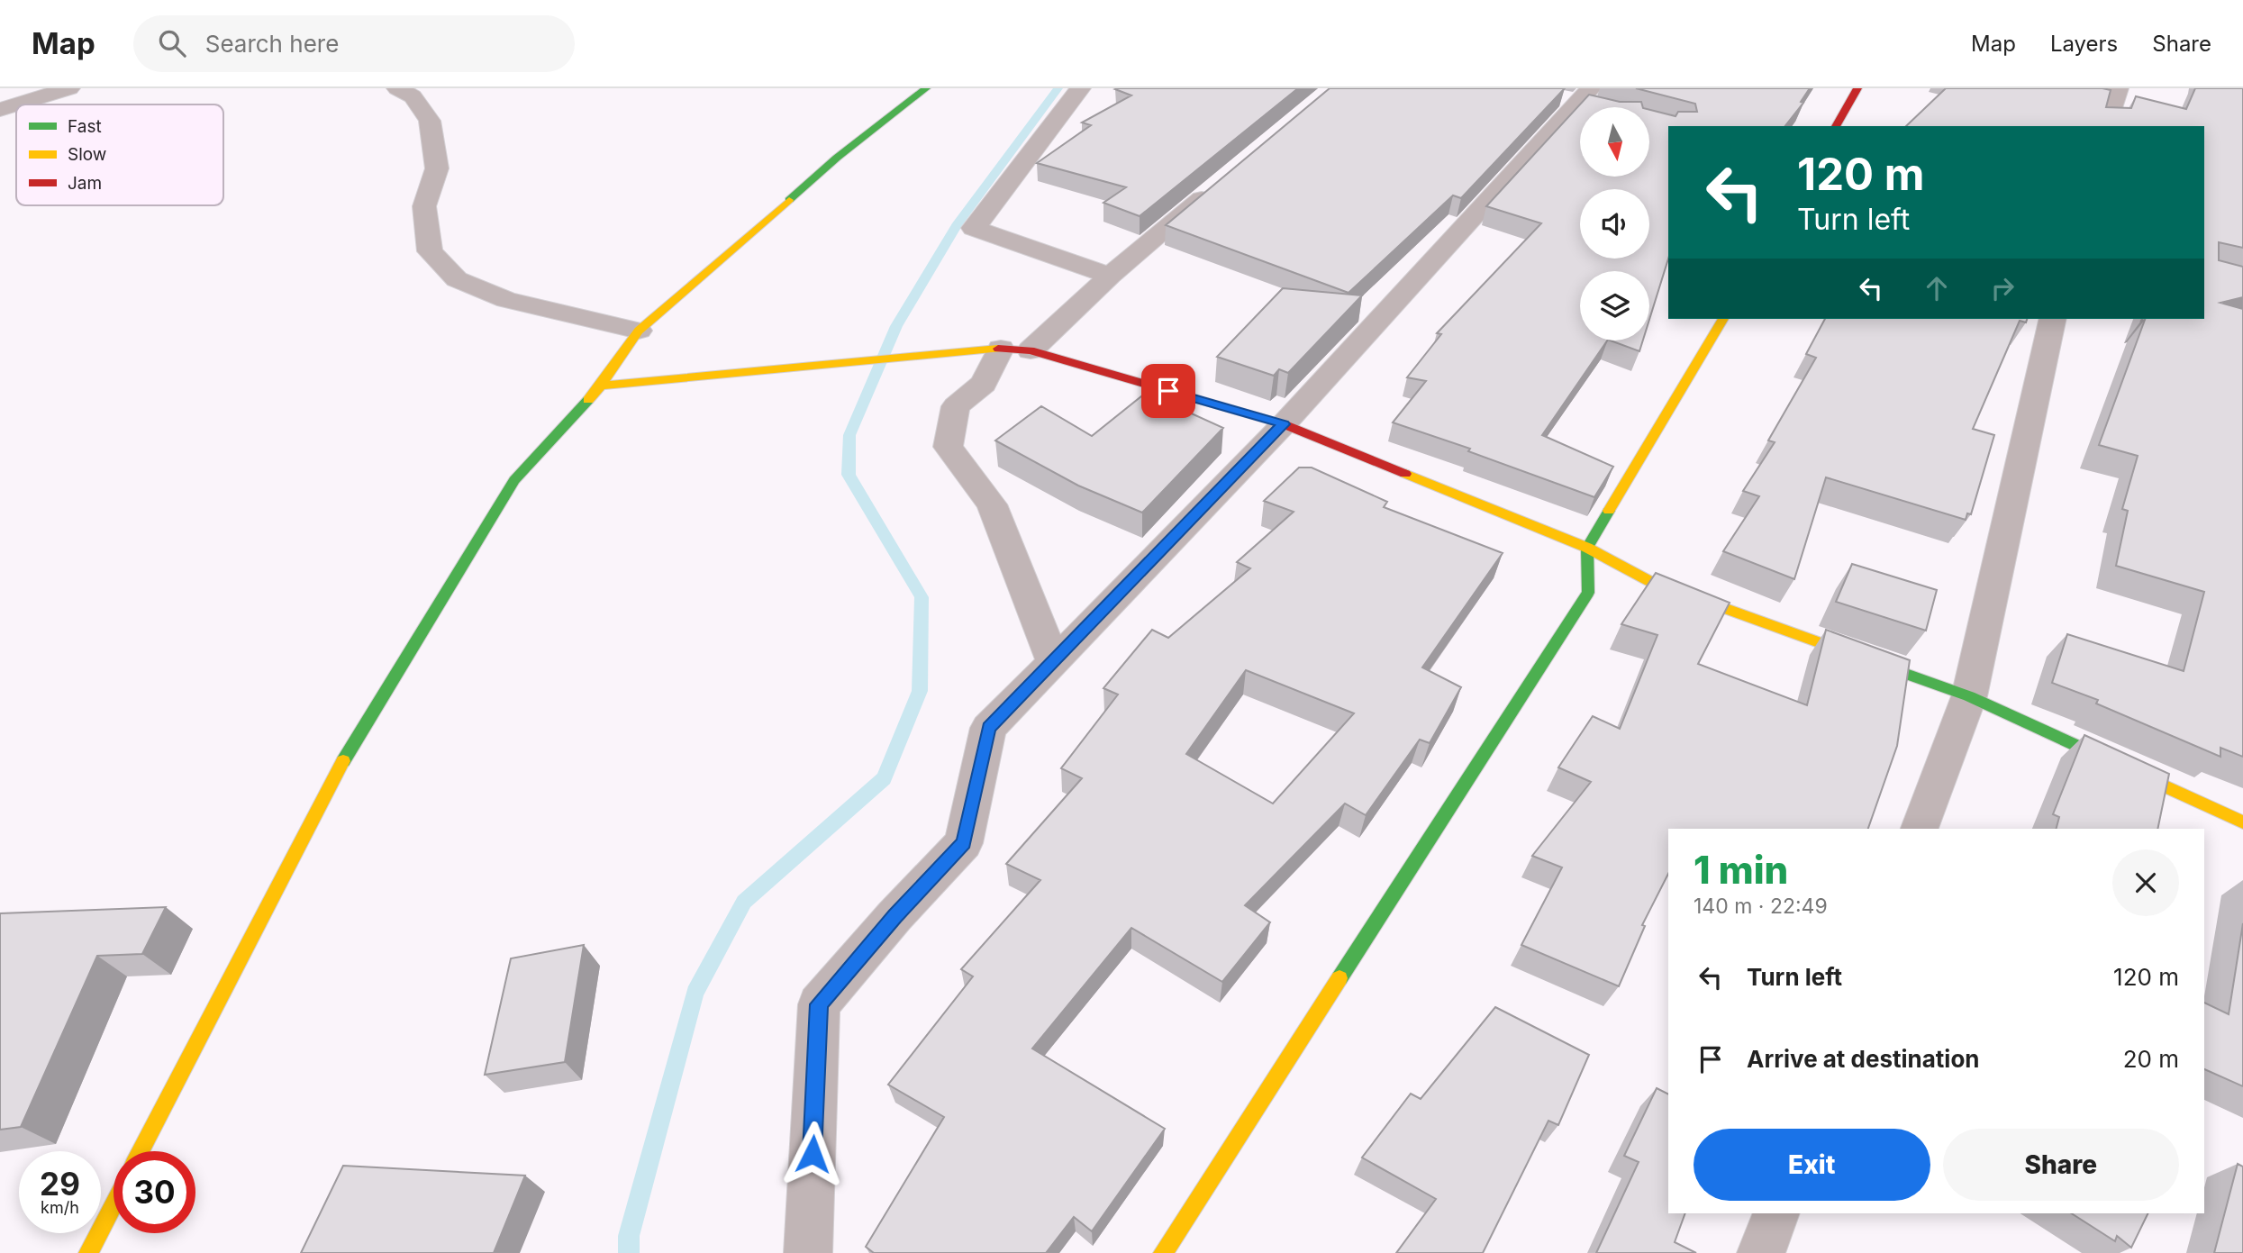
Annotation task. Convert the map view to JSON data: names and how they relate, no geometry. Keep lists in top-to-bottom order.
{
  "legend": ["Fast", "Slow", "Jam"],
  "north": "bottom",
  "page": {
    "header": "Map",
    "search": "Search here",
    "nav": ["Map", "Layers", "Share"],
    "turn": ["120 m", "Turn left"],
    "heading": ["1 min", "140 m · 22:49"],
    "list": [
      {
        "name": "Turn left",
        "value": "120 m"
      },
      {
        "name": "Arrive at destination",
        "value": "20 m"
      }
    ],
    "buttons": ["Exit", "Share"],
    "speed": "29 km/h",
    "limit": "30"
  }
}
